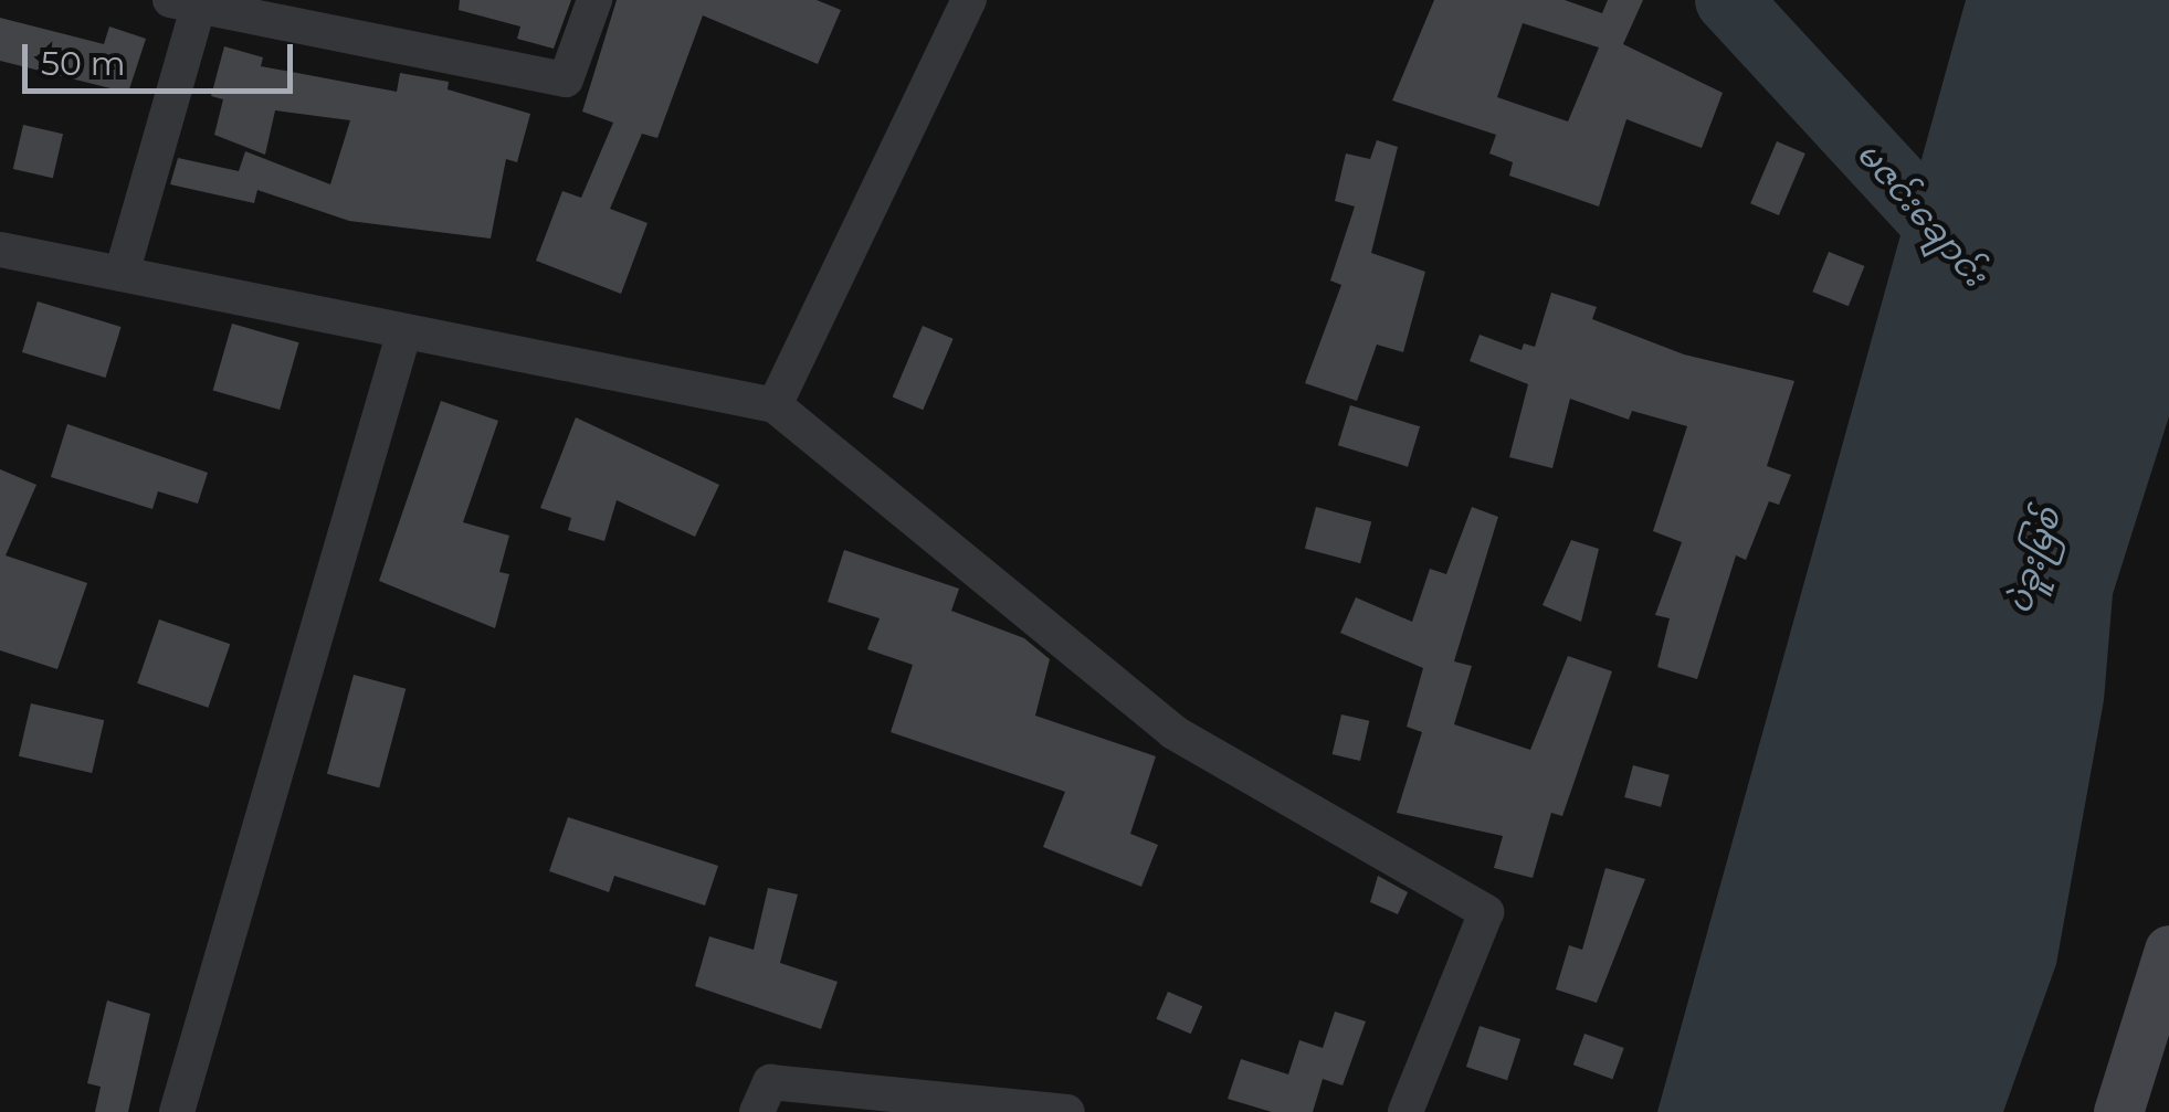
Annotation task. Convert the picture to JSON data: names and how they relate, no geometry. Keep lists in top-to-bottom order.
{
  "water": ["မဇင်းချောင်း", "ပဲခူးမြစ်"],
  "scale_bar": "50 m"
}
